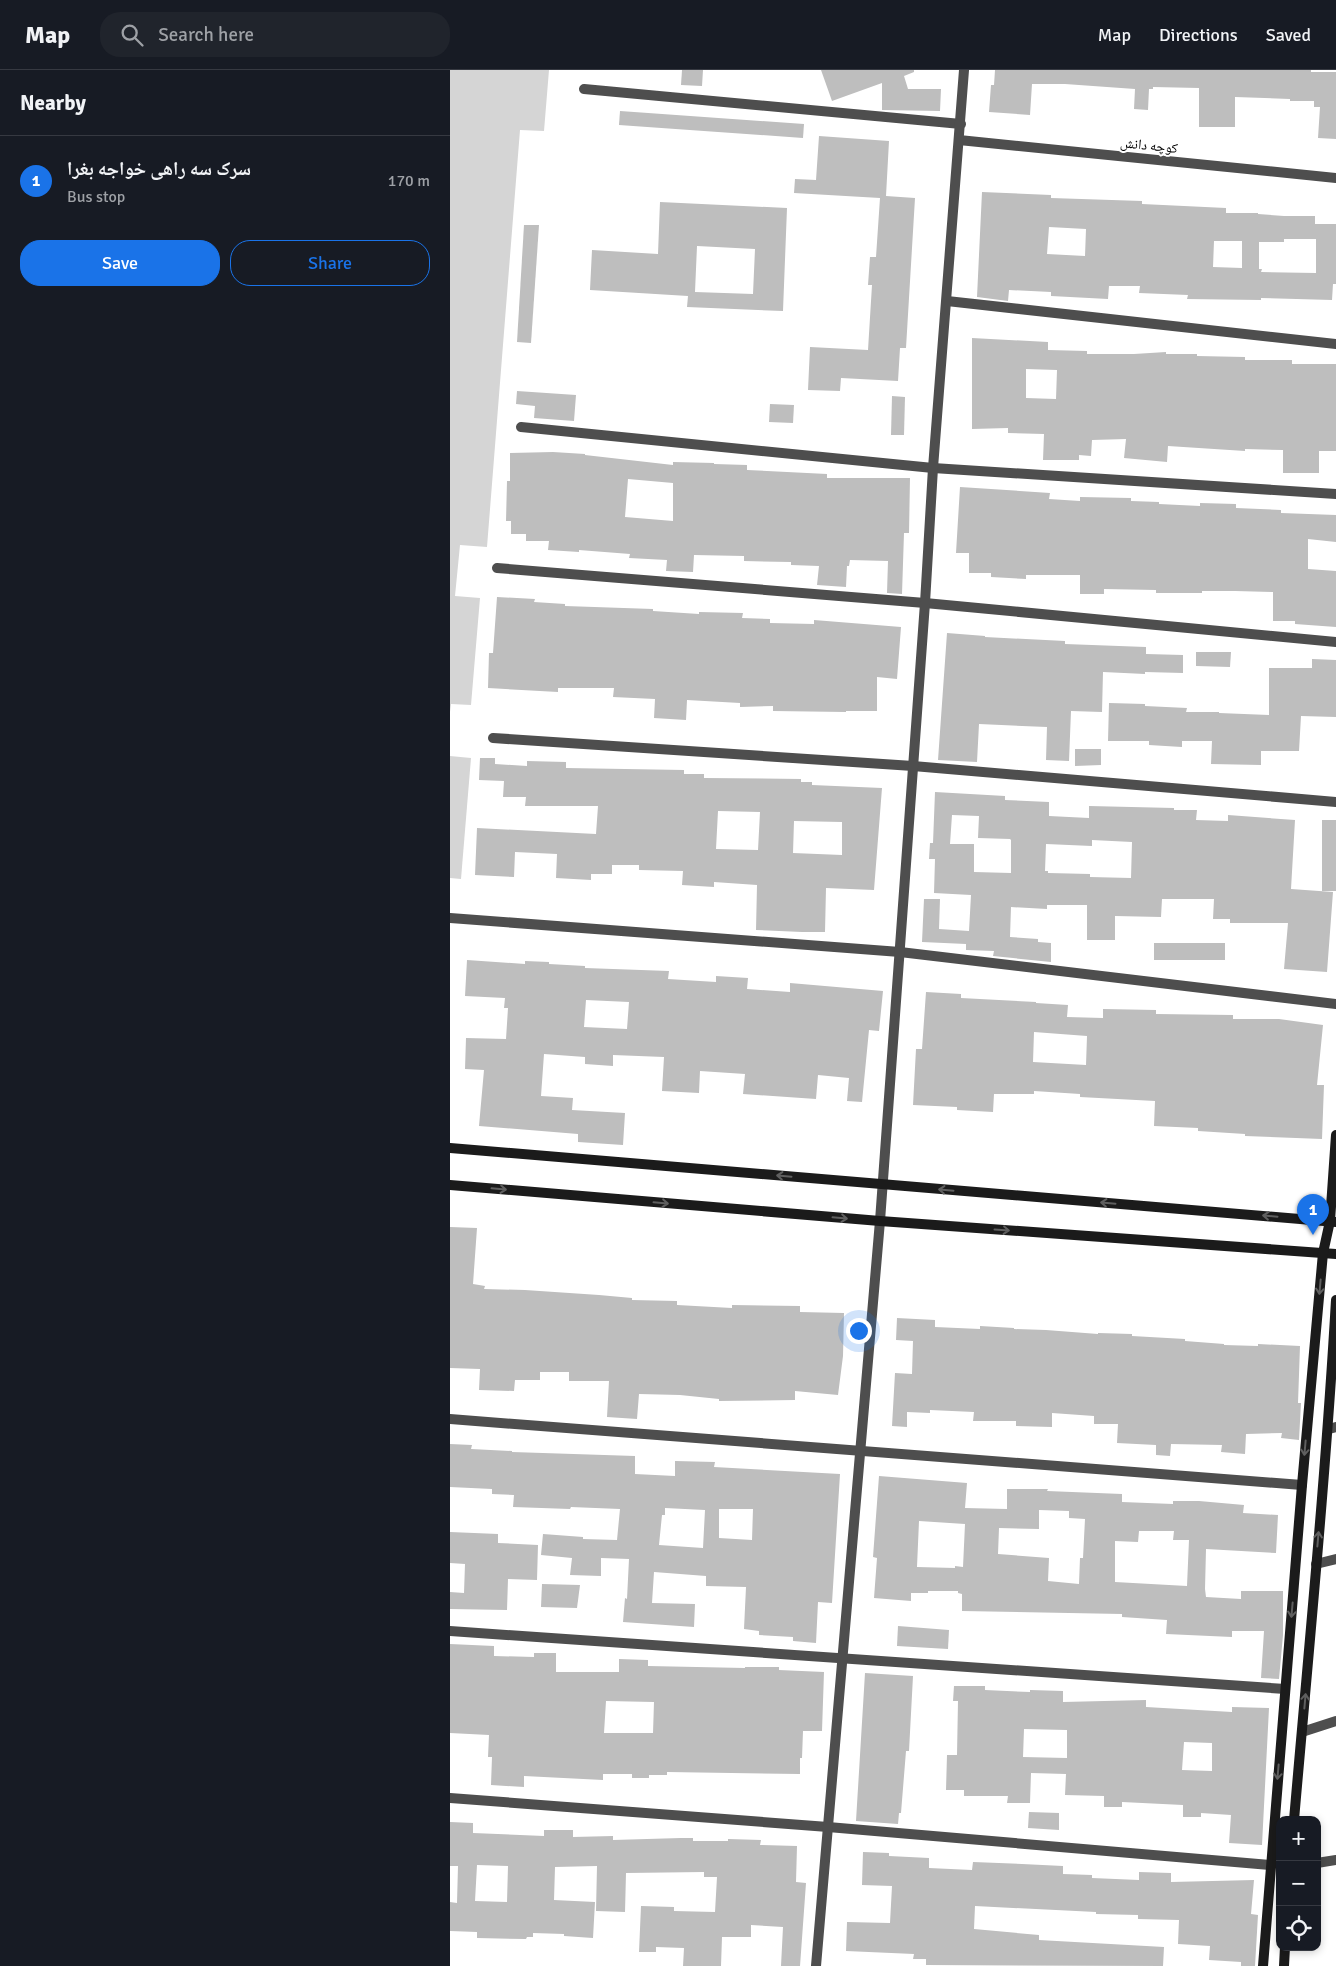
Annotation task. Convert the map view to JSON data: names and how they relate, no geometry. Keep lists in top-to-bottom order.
{
  "streets": {
    "street": ["کوچه دانش"]
  },
  "page": {
    "header": "Map",
    "search": "Search here",
    "nav": ["Map", "Directions", "Saved"],
    "heading": "Nearby",
    "list": [
      {
        "mark": "1",
        "name": "سرک سه راهی خواجه بغرا",
        "note": "Bus stop",
        "value": "170 m"
      }
    ],
    "buttons": ["Save", "Share"],
    "pins": "1",
    "map_buttons": ["+", "−"]
  }
}
